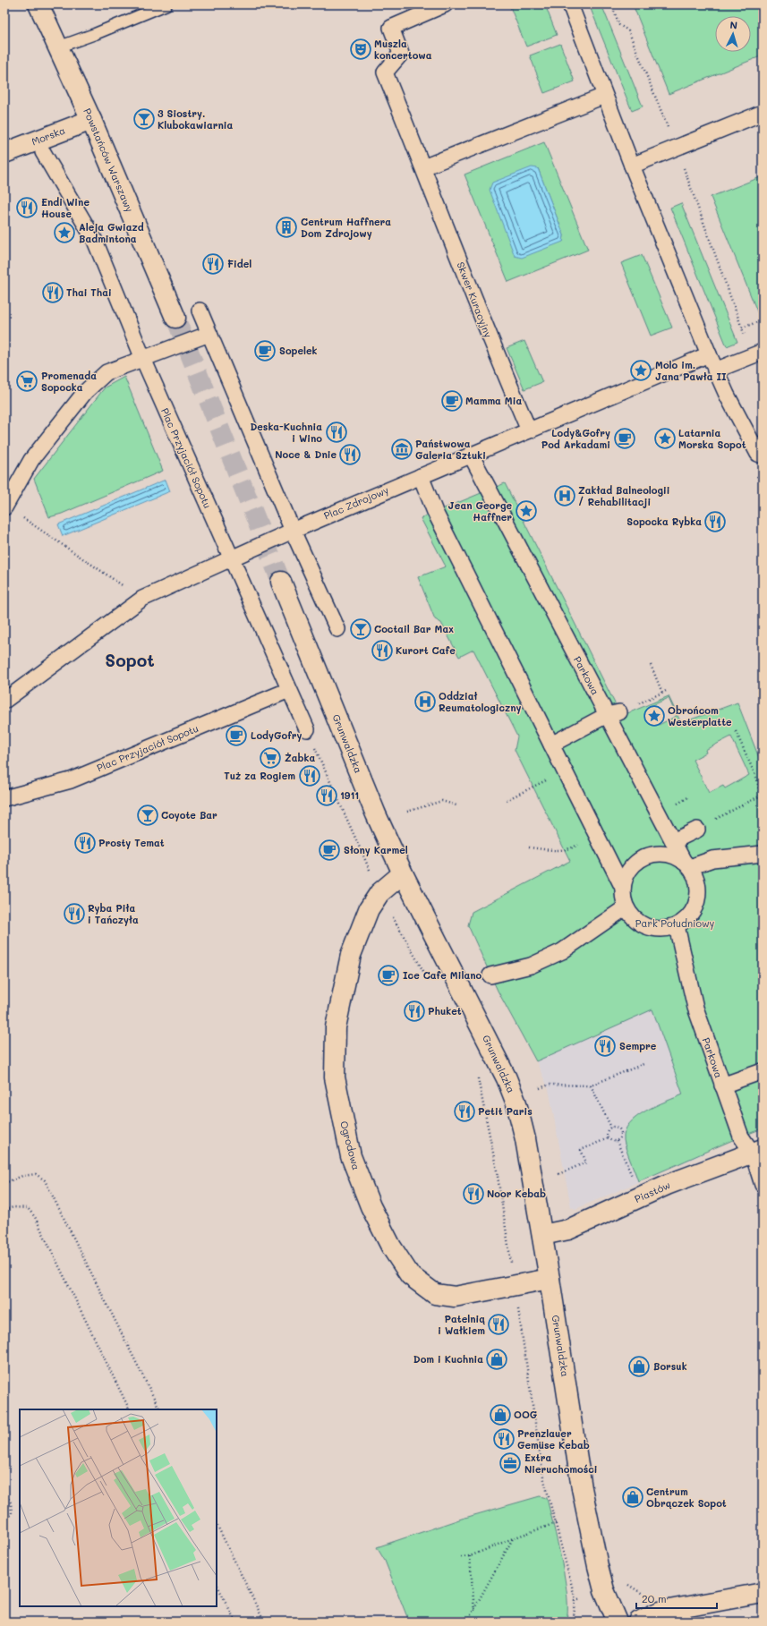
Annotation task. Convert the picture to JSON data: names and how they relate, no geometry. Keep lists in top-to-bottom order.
{
  "streets": {
    "street": [
      "Morska",
      "Powstańców Warszawy",
      "Skwer Kuracyjny",
      "Plac Przyjaciół Sopotu",
      "Plac Zdrojowy",
      "Parkowa",
      "Grunwaldzka",
      "Ogrodowa",
      "Piastów"
    ]
  },
  "crossings": [
    ["Morska", "Powstańców Warszawy"],
    ["Skwer Kuracyjny", "Plac Zdrojowy"],
    ["Plac Zdrojowy", "Parkowa"],
    ["Parkowa", "Piastów"],
    ["Grunwaldzka", "Ogrodowa"],
    ["Grunwaldzka", "Piastów"]
  ],
  "districts": ["Sopot"],
  "parks": ["Park Południowy"],
  "places": {
    "theatre": ["Muszla koncertowa"],
    "bar": ["3 Siostry. Klubokawiarnia", "Coctail Bar Max", "Coyote Bar"],
    "restaurant": [
      "Endi Wine House",
      "Fidel",
      "Thai Thai",
      "Deska-Kuchnia i Wino",
      "Noce & Dnie",
      "Sopocka Rybka",
      "Kurort Cafe",
      "Tuż za Rogiem",
      "1911",
      "Prosty Temat",
      "Ryba Piła i Tańczyła",
      "Phuket",
      "Sempre",
      "Petit Paris",
      "Noor Kebab",
      "Patelnią i Wałkiem",
      "Prenzlauer Gemüse Kebab"
    ],
    "building": ["Centrum Haffnera Dom Zdrojowy"],
    "place": [
      "Aleja Gwiazd Badmintona",
      "Molo im. Jana Pawła II",
      "Latarnia Morska Sopot",
      "Jean George Haffner",
      "Obrońcom Westerplatte"
    ],
    "cafe": [
      "Sopelek",
      "Mamma Mia",
      "Lody&Gofry Pod Arkadami",
      "LodyGofry",
      "Słony Karmel",
      "Ice Cafe Milano"
    ],
    "supermarket": ["Promenada Sopocka", "Żabka"],
    "museum": ["Państwowa Galeria Sztuki"],
    "hospital": ["Zakład Balneologii / Rehabilitacji", "Oddział Reumatologiczny"],
    "shop": [
      "Dom i Kuchnia",
      "Borsuk",
      "OOG",
      "Centrum Obrączek Sopot"
    ],
    "office": ["Extra Nieruchomości"]
  },
  "scale_bar": "20 m",
  "north": "top"
}
